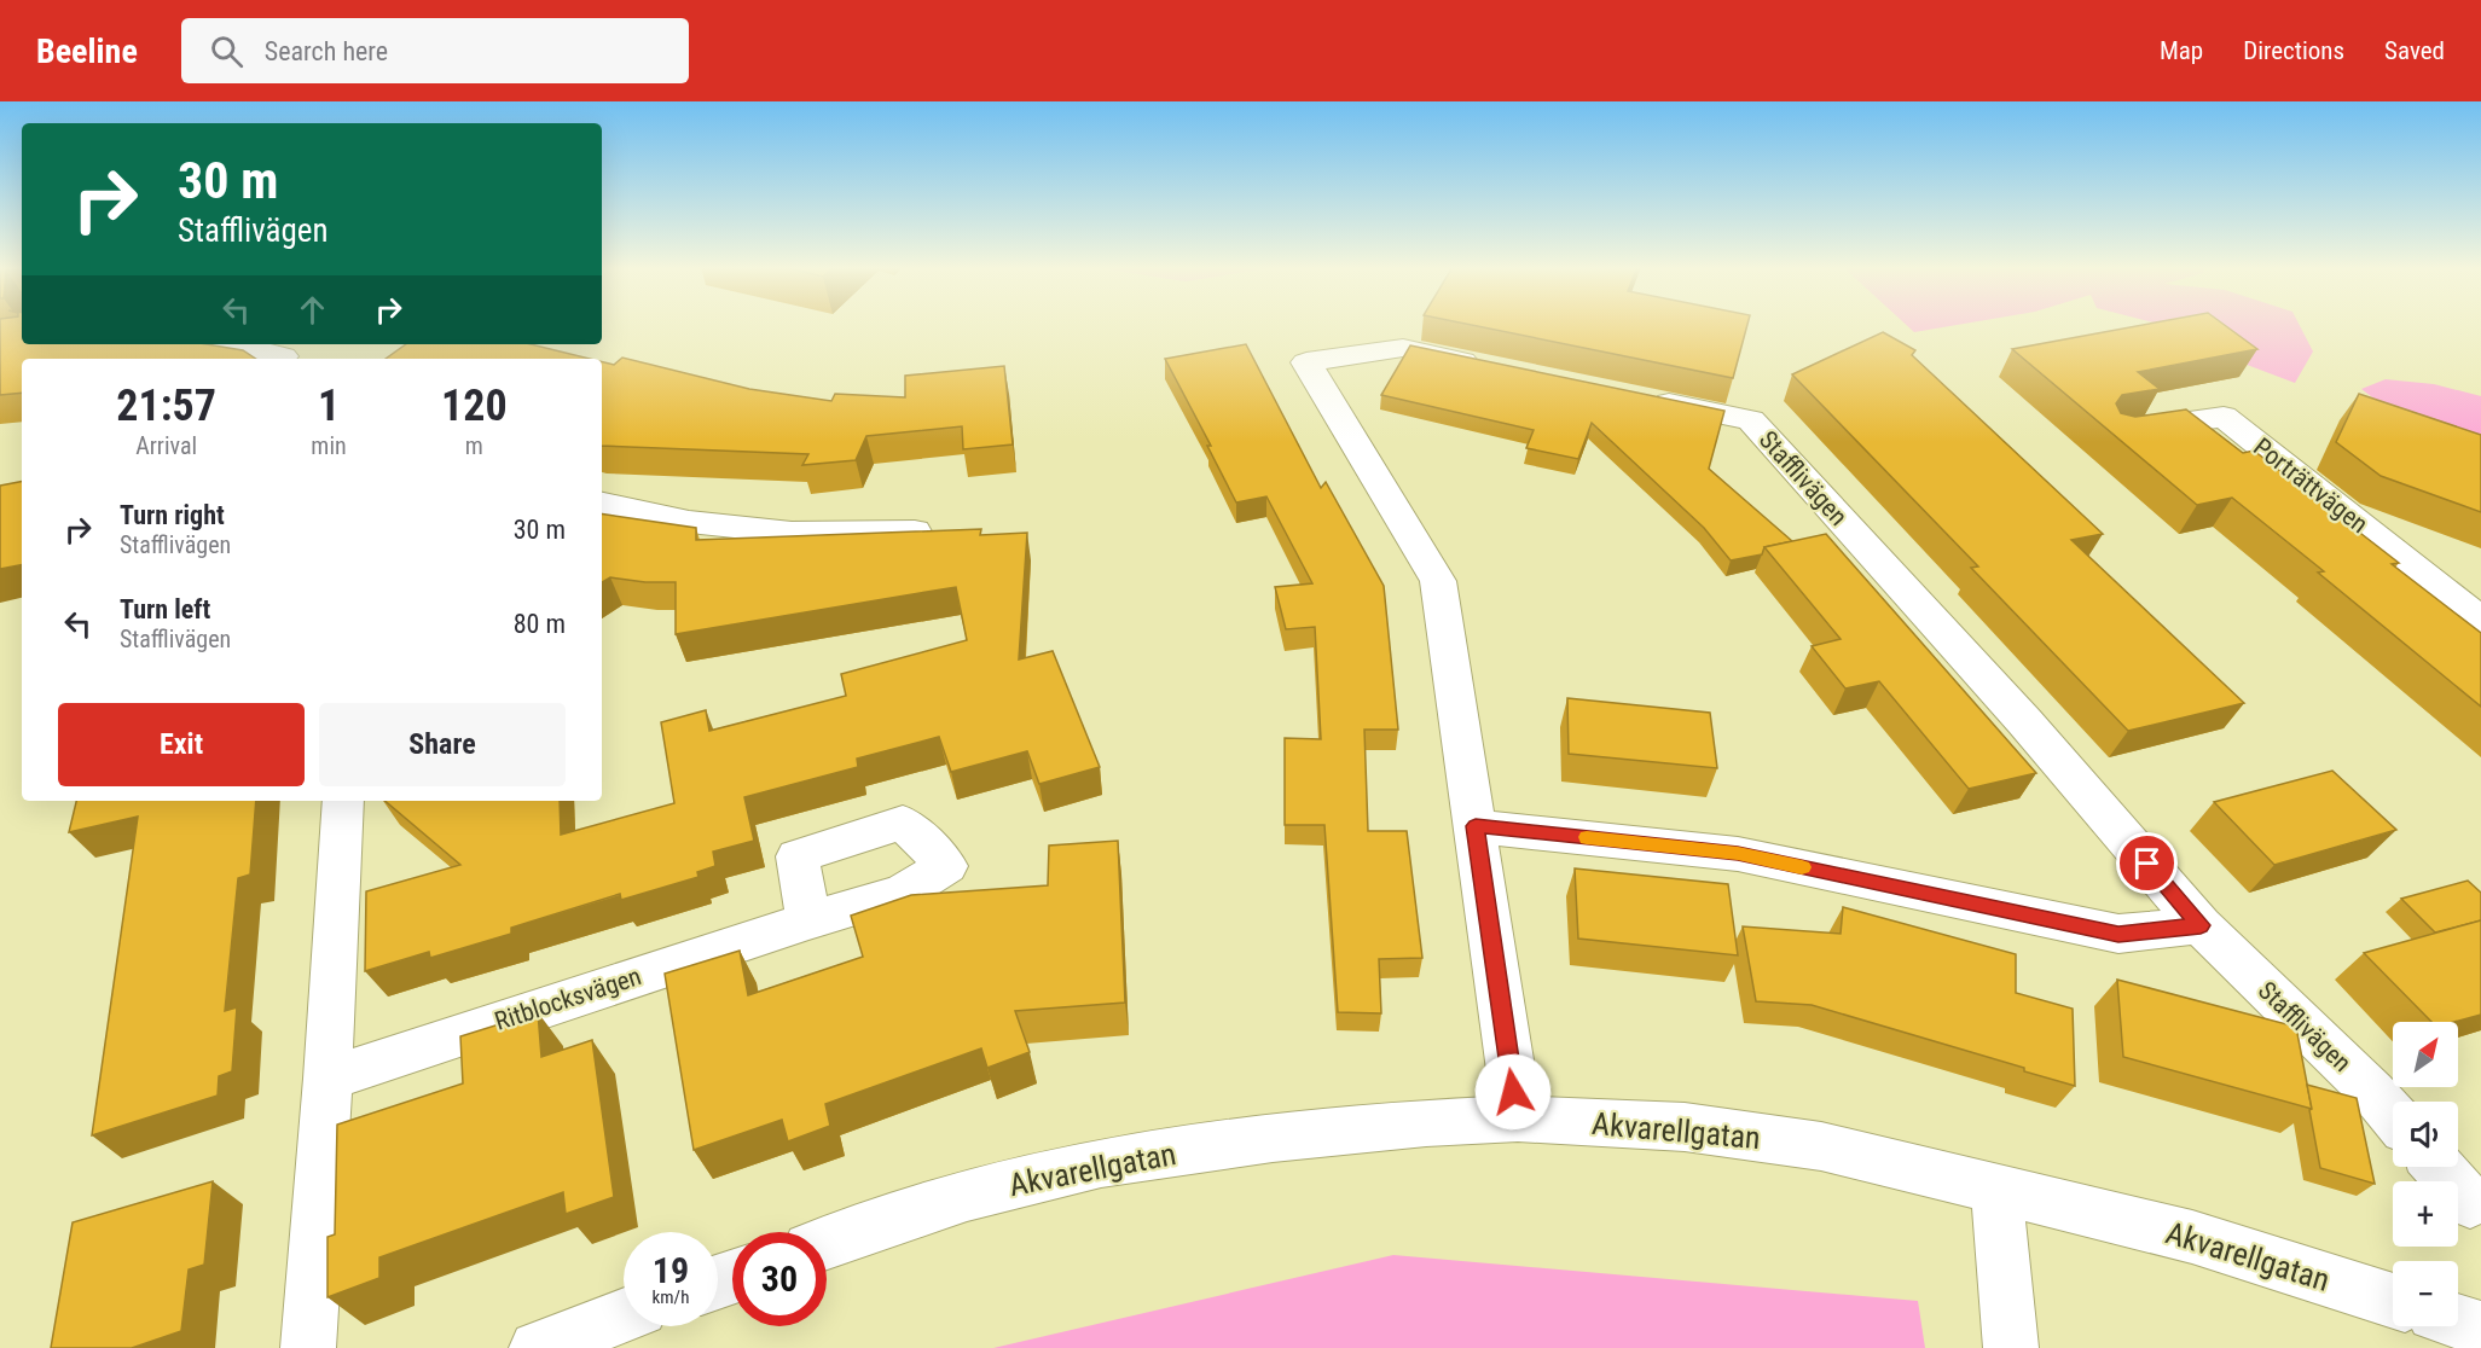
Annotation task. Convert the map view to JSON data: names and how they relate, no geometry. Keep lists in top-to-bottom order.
{
  "streets": {
    "street": [
      "Stafflivägen",
      "Porträttvägen",
      "Ritblocksvägen",
      "Akvarellgatan"
    ]
  },
  "north": "top right",
  "page": {
    "header": "Beeline",
    "search": "Search here",
    "nav": ["Map", "Directions", "Saved"],
    "turn": ["30 m", "Stafflivägen"],
    "eta": [
      "21:57",
      "Arrival",
      "1",
      "min",
      "120",
      "m"
    ],
    "list": [
      {
        "name": "Turn right",
        "note": "Stafflivägen",
        "value": "30 m"
      },
      {
        "name": "Turn left",
        "note": "Stafflivägen",
        "value": "80 m"
      }
    ],
    "buttons": ["Exit", "Share"],
    "map_buttons": ["+", "−"],
    "speed": "19 km/h",
    "limit": "30"
  }
}
